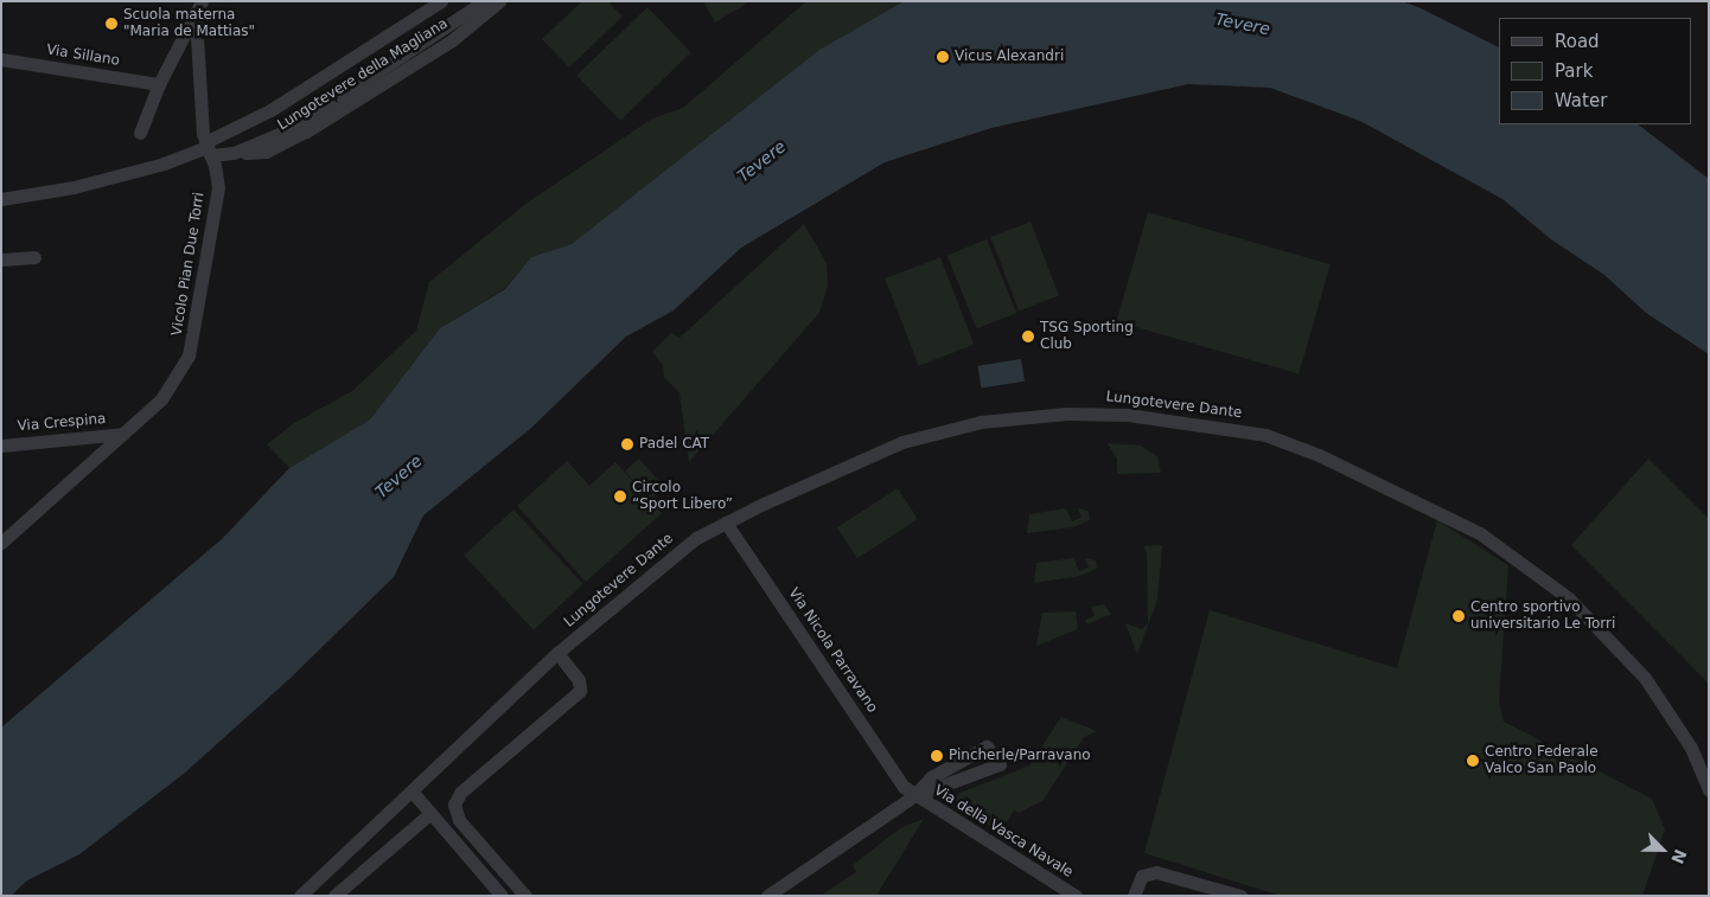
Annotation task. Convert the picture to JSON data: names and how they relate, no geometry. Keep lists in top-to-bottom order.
{
  "streets": {
    "street": [
      "Via Sillano",
      "Lungotevere della Magliana",
      "Vicolo Pian Due Torri",
      "Lungotevere Dante",
      "Via Crespina",
      "Via Nicola Parravano",
      "Via della Vasca Navale"
    ]
  },
  "crossings": [
    ["Lungotevere della Magliana", "Vicolo Pian Due Torri"],
    ["Vicolo Pian Due Torri", "Via Crespina"],
    ["Lungotevere Dante", "Via Nicola Parravano"],
    ["Via Nicola Parravano", "Via della Vasca Navale"]
  ],
  "water": ["Tevere"],
  "places": [
    "Scuola materna \"Maria de Mattias\"",
    "Vicus Alexandri",
    "TSG Sporting Club",
    "Padel CAT",
    "Circolo “Sport Libero”",
    "Centro sportivo universitario Le Torri",
    "Pincherle/Parravano",
    "Centro Federale Valco San Paolo"
  ],
  "legend": ["Road", "Park", "Water"],
  "north": "bottom right"
}
